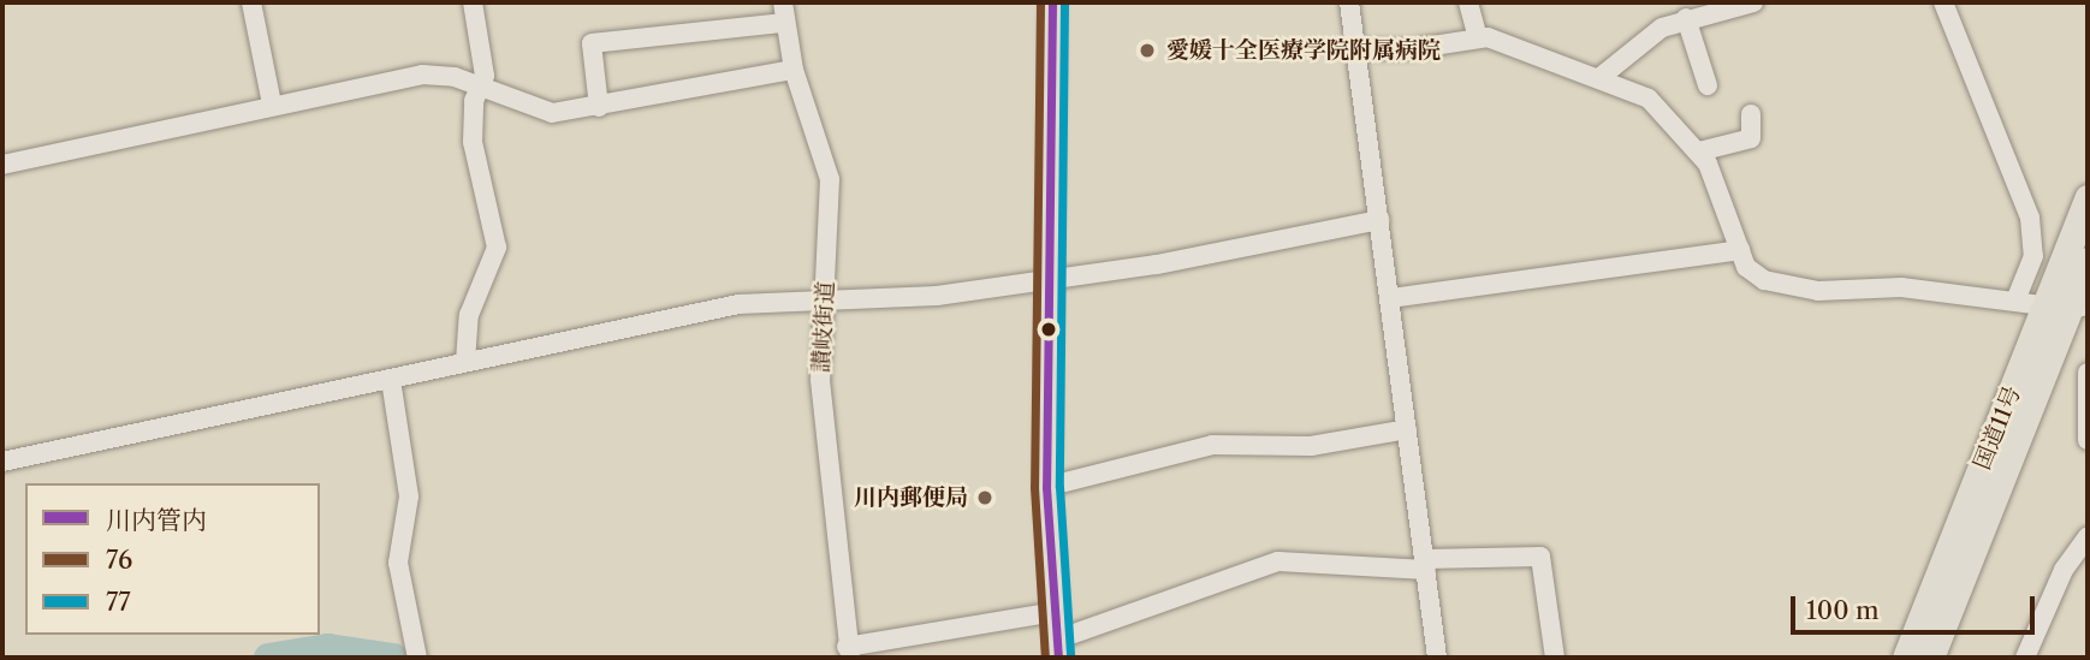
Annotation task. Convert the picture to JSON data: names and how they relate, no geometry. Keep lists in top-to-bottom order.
{
  "streets": {
    "highway": ["国道11号"],
    "street": ["讃岐街道"]
  },
  "places": ["愛媛十全医療学院附属病院", "川内郵便局"],
  "lines": ["transit line 川内管内", "transit line 76", "transit line 77"],
  "legend": ["川内管内", "76", "77"],
  "scale_bar": "100 m"
}
